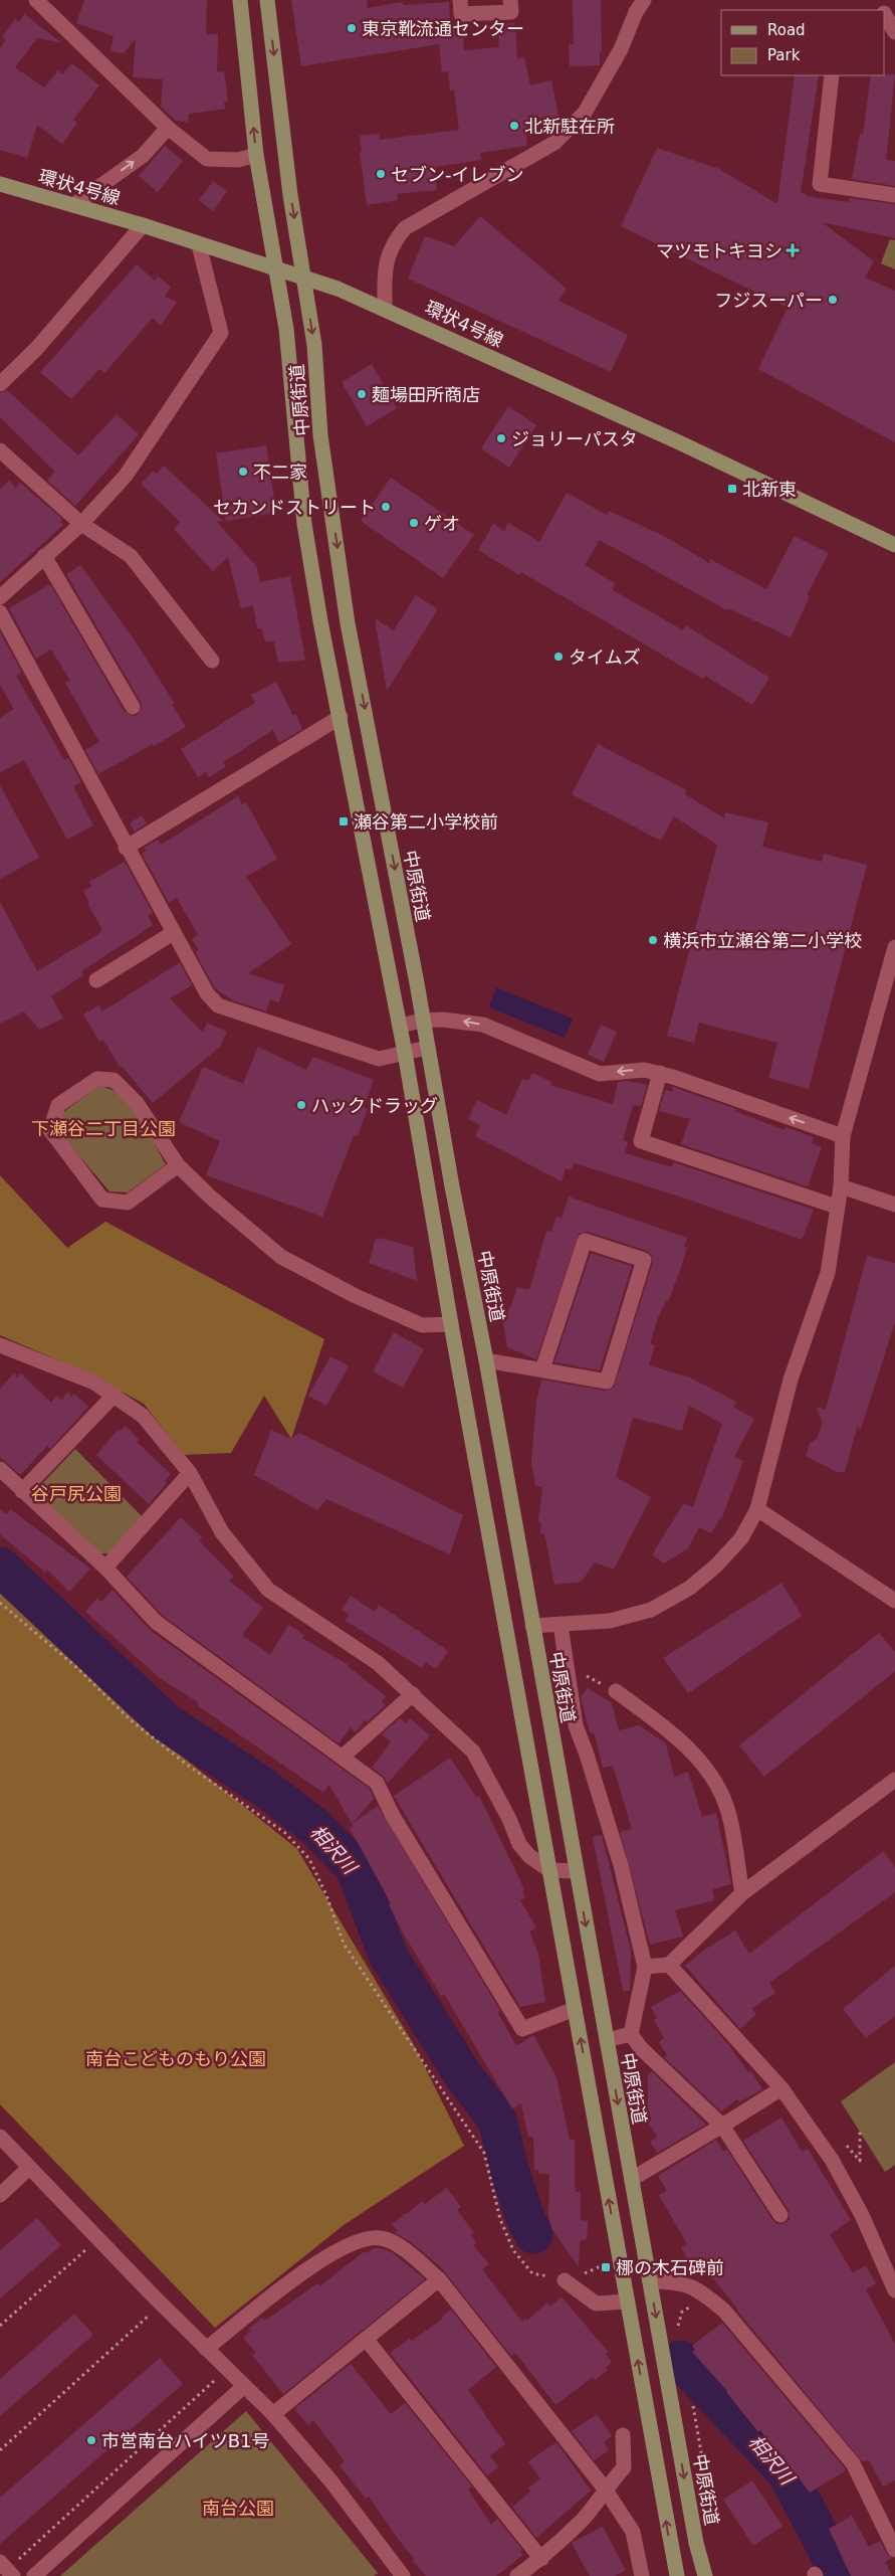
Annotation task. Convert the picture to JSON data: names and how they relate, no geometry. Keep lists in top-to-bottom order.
{
  "streets": {
    "main road": ["環状4号線", "中原街道"]
  },
  "crossings": [
    ["環状4号線", "中原街道"]
  ],
  "water": ["相沢川"],
  "parks": [
    "下瀬谷二丁目公園",
    "谷戸尻公園",
    "南台こどものもり公園",
    "南台公園"
  ],
  "places": {
    "other": [
      "東京靴流通センター",
      "北新駐在所",
      "セブン-イレブン",
      "フジスーパー",
      "麺場田所商店",
      "ジョリーパスタ",
      "不二家",
      "セカンドストリート",
      "ゲオ",
      "タイムズ",
      "横浜市立瀬谷第二小学校",
      "ハックドラッグ",
      "市営南台ハイツB1号"
    ],
    "health": ["マツモトキヨシ"],
    "transit": ["北新東", "瀬谷第二小学校前", "梛の木石碑前"]
  },
  "legend": ["Road", "Park"]
}
